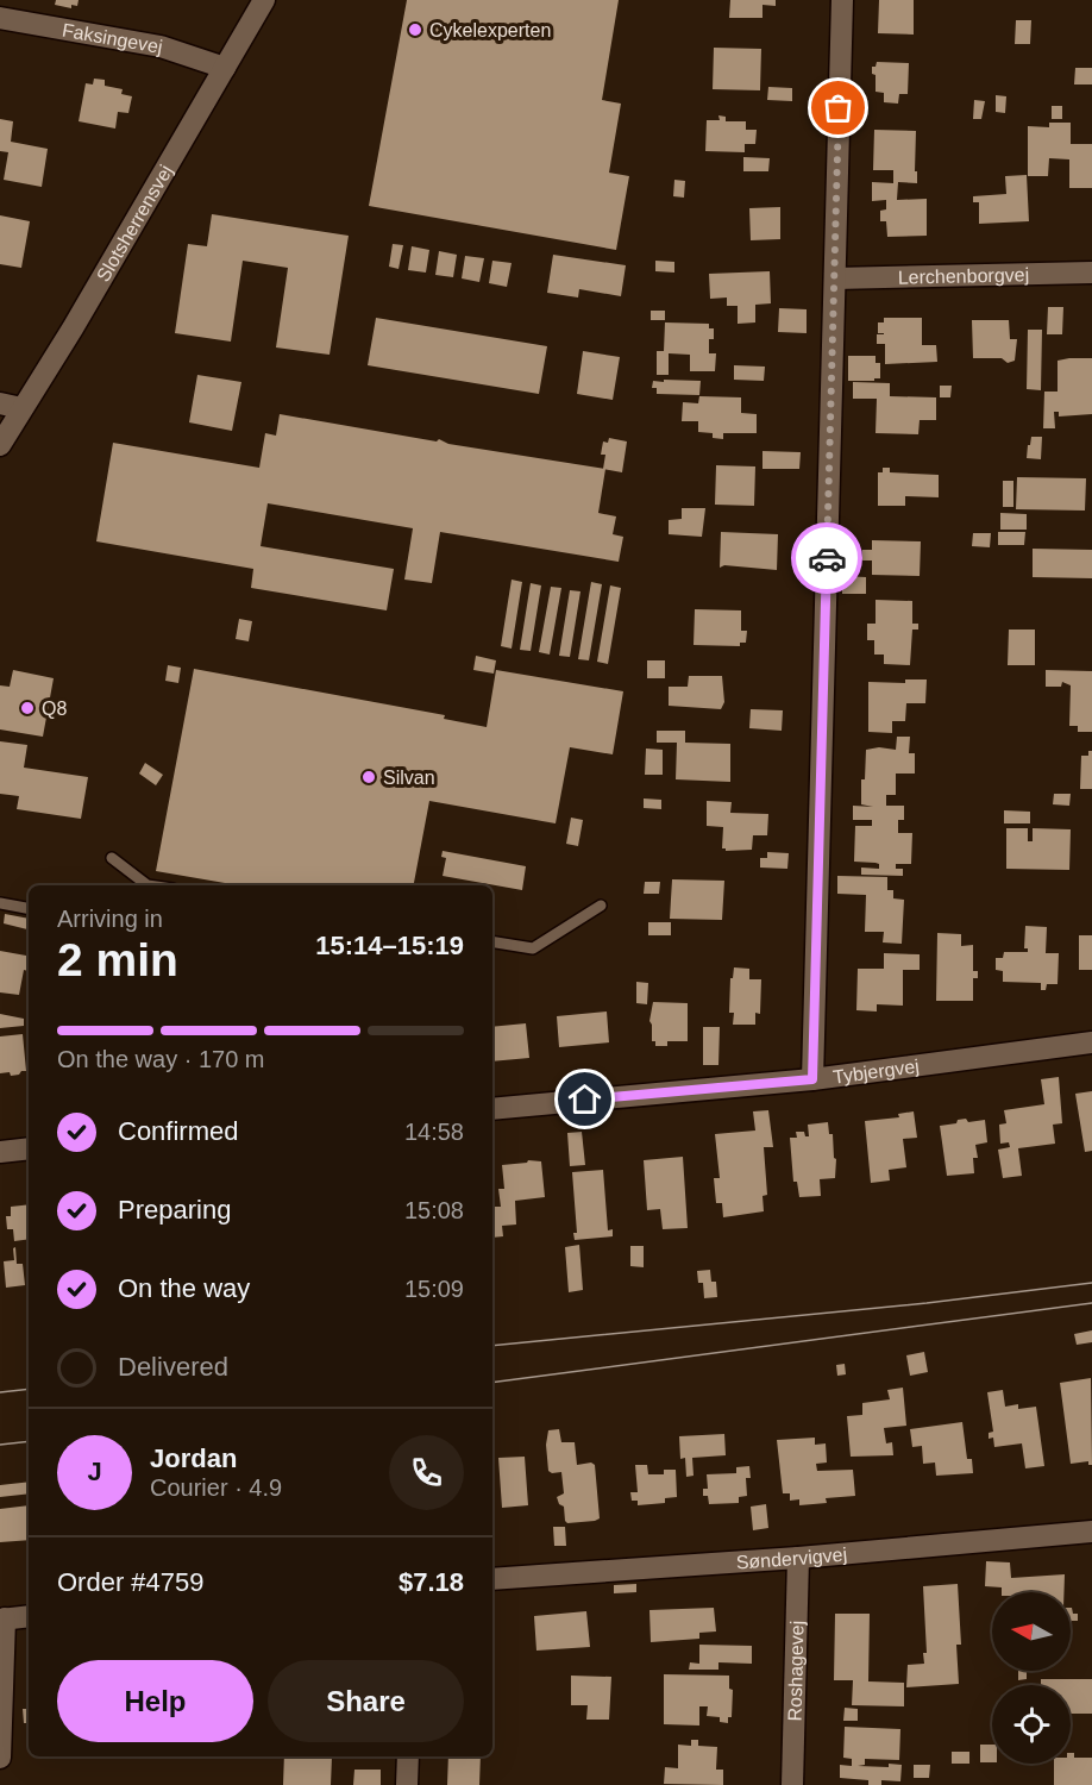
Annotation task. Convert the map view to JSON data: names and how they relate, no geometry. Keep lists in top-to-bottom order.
{
  "streets": {
    "street": [
      "Faksingevej",
      "Slotsherrensvej",
      "Lerchenborgvej",
      "Tybjergvej",
      "Søndervigvej",
      "Roshagevej"
    ]
  },
  "crossings": [
    ["Faksingevej", "Slotsherrensvej"],
    ["Søndervigvej", "Roshagevej"]
  ],
  "places": ["Cykelexperten", "Q8", "Silvan"],
  "north": "left",
  "page": {
    "heading": ["2 min", "Arriving in", "15:14–15:19"],
    "panel": [
      "Jordan",
      "Courier · 4.9",
      "Order #4759",
      "$7.18"
    ],
    "bar": "On the way · 170 m",
    "list": [
      ["Confirmed", "14:58"],
      ["Preparing", "15:08"],
      ["On the way", "15:09"],
      "Delivered"
    ],
    "round": "J",
    "buttons": ["Help", "Share"]
  }
}
